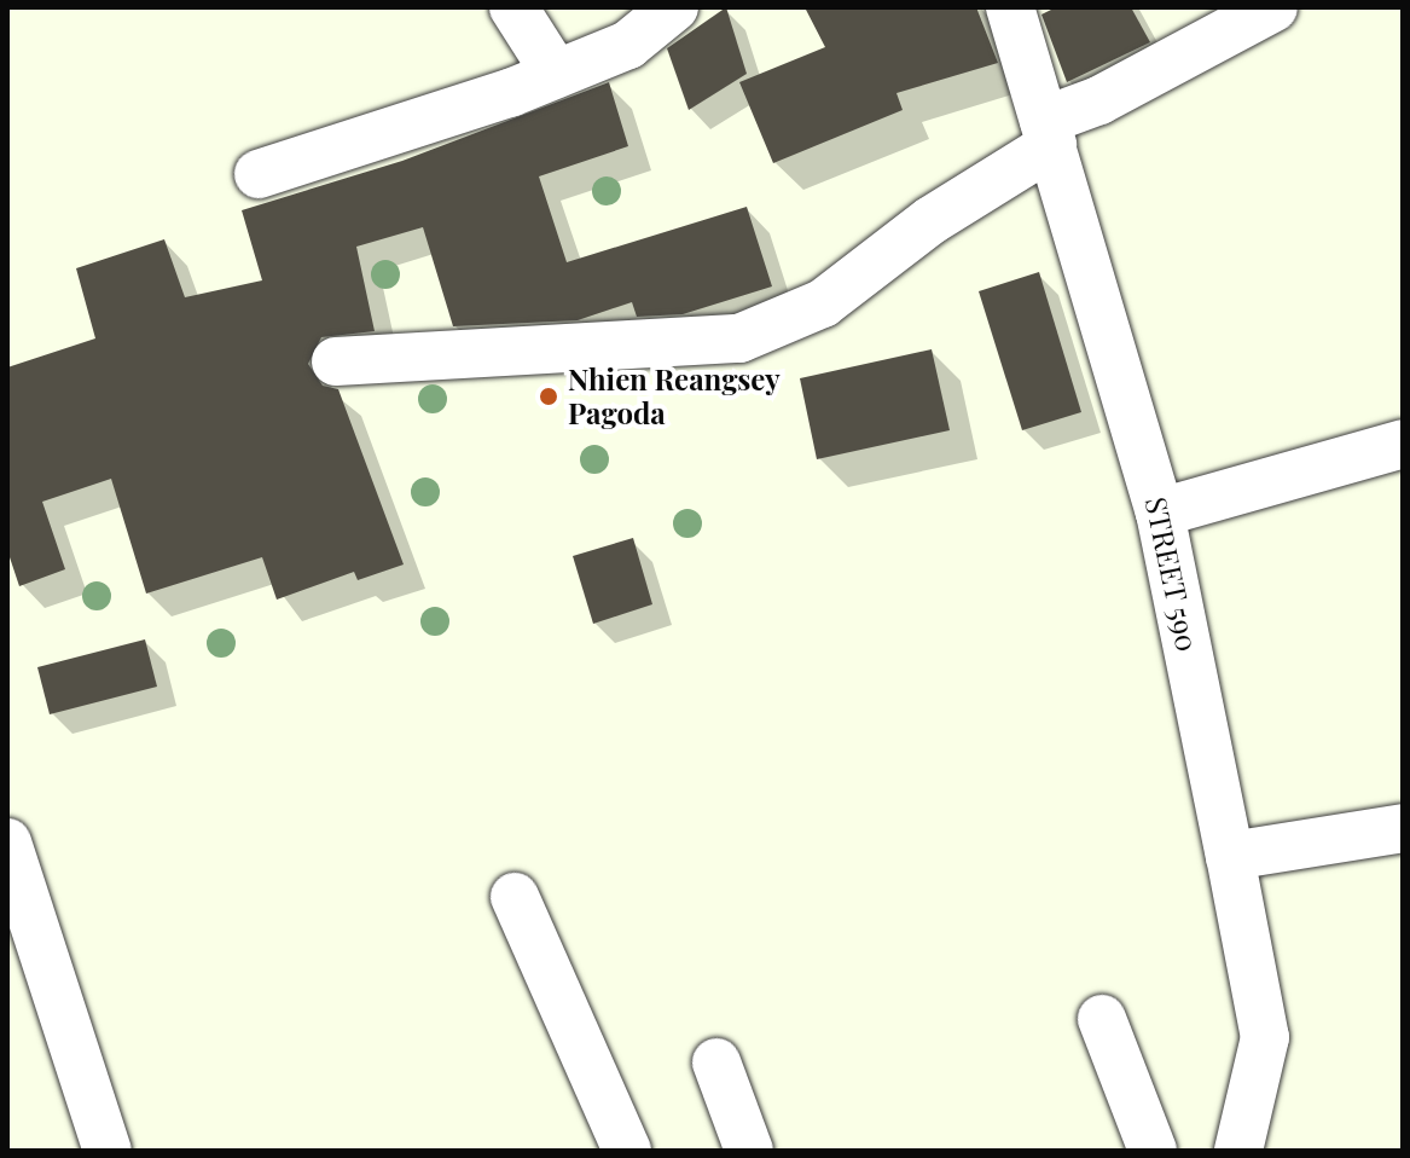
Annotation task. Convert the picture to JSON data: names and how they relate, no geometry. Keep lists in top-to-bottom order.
{
  "streets": {
    "street": ["STREET 590"]
  },
  "places": ["Nhien Reangsey Pagoda"]
}
